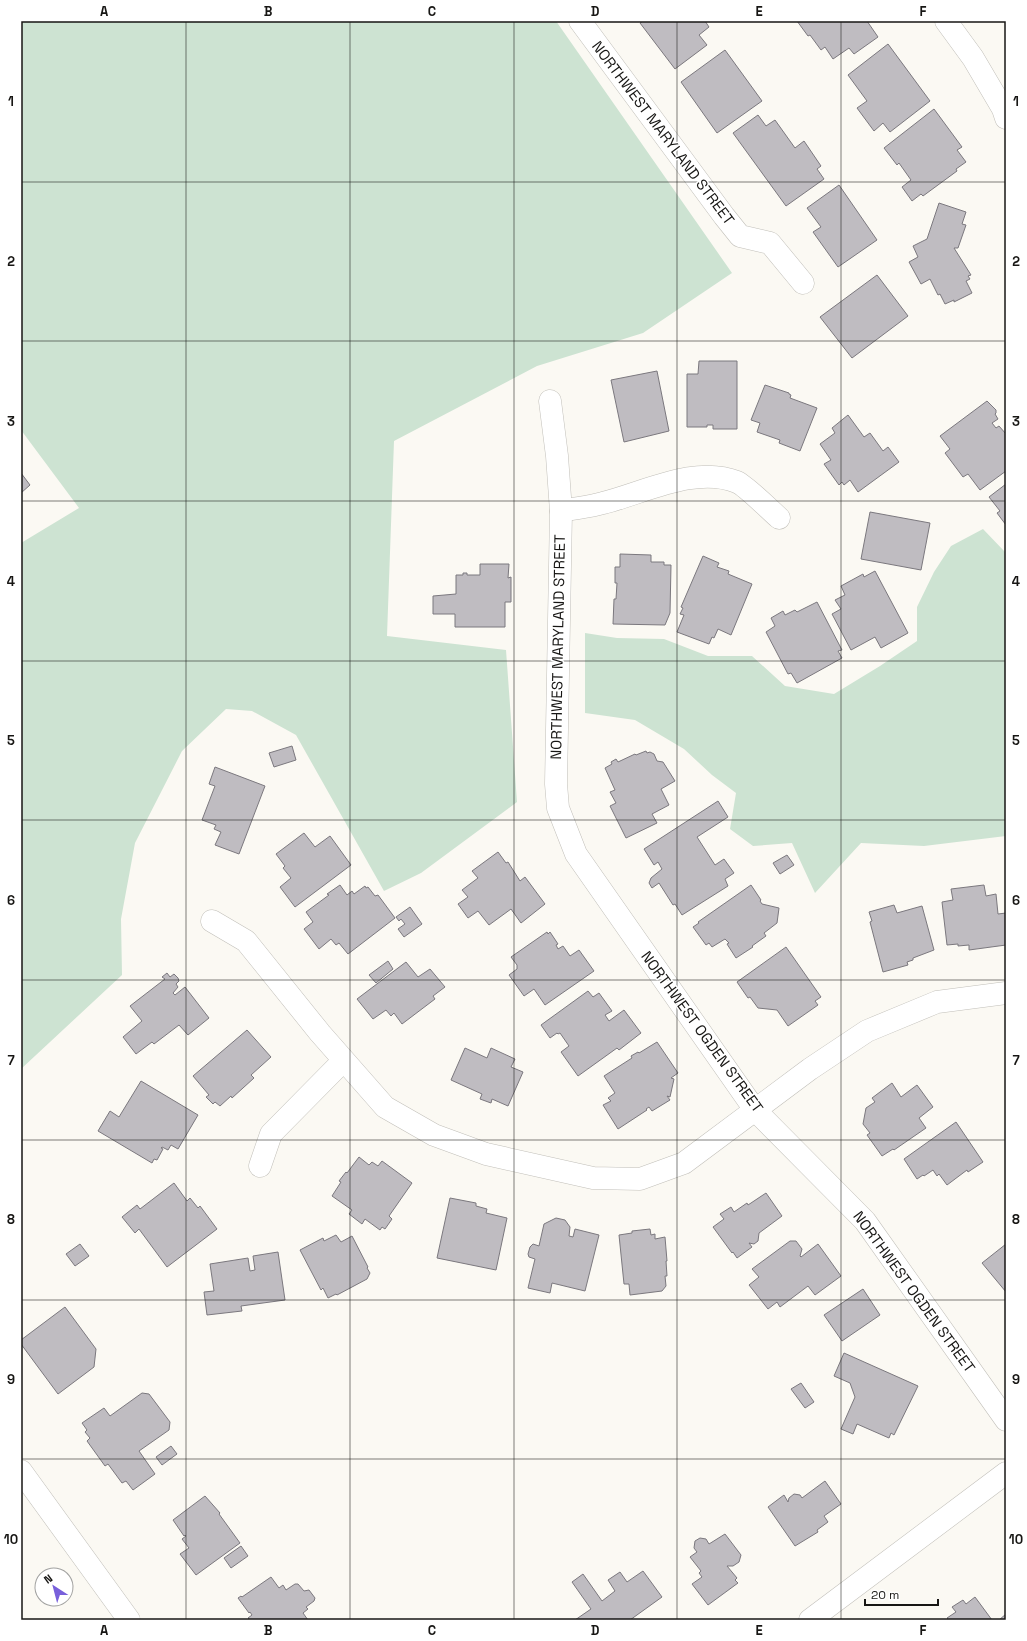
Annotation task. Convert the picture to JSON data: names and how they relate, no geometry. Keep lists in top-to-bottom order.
{
  "streets": {
    "street": ["NORTHWEST MARYLAND STREET", "NORTHWEST OGDEN STREET"]
  },
  "crossings": [
    ["NORTHWEST MARYLAND STREET", "NORTHWEST OGDEN STREET"]
  ],
  "scale_bar": "20 m",
  "north": "top left",
  "grid": {
    "columns": [
      "A",
      "B",
      "C",
      "D",
      "E",
      "F"
    ],
    "rows": [
      "1",
      "2",
      "3",
      "4",
      "5",
      "6",
      "7",
      "8",
      "9",
      "10"
    ]
  }
}
